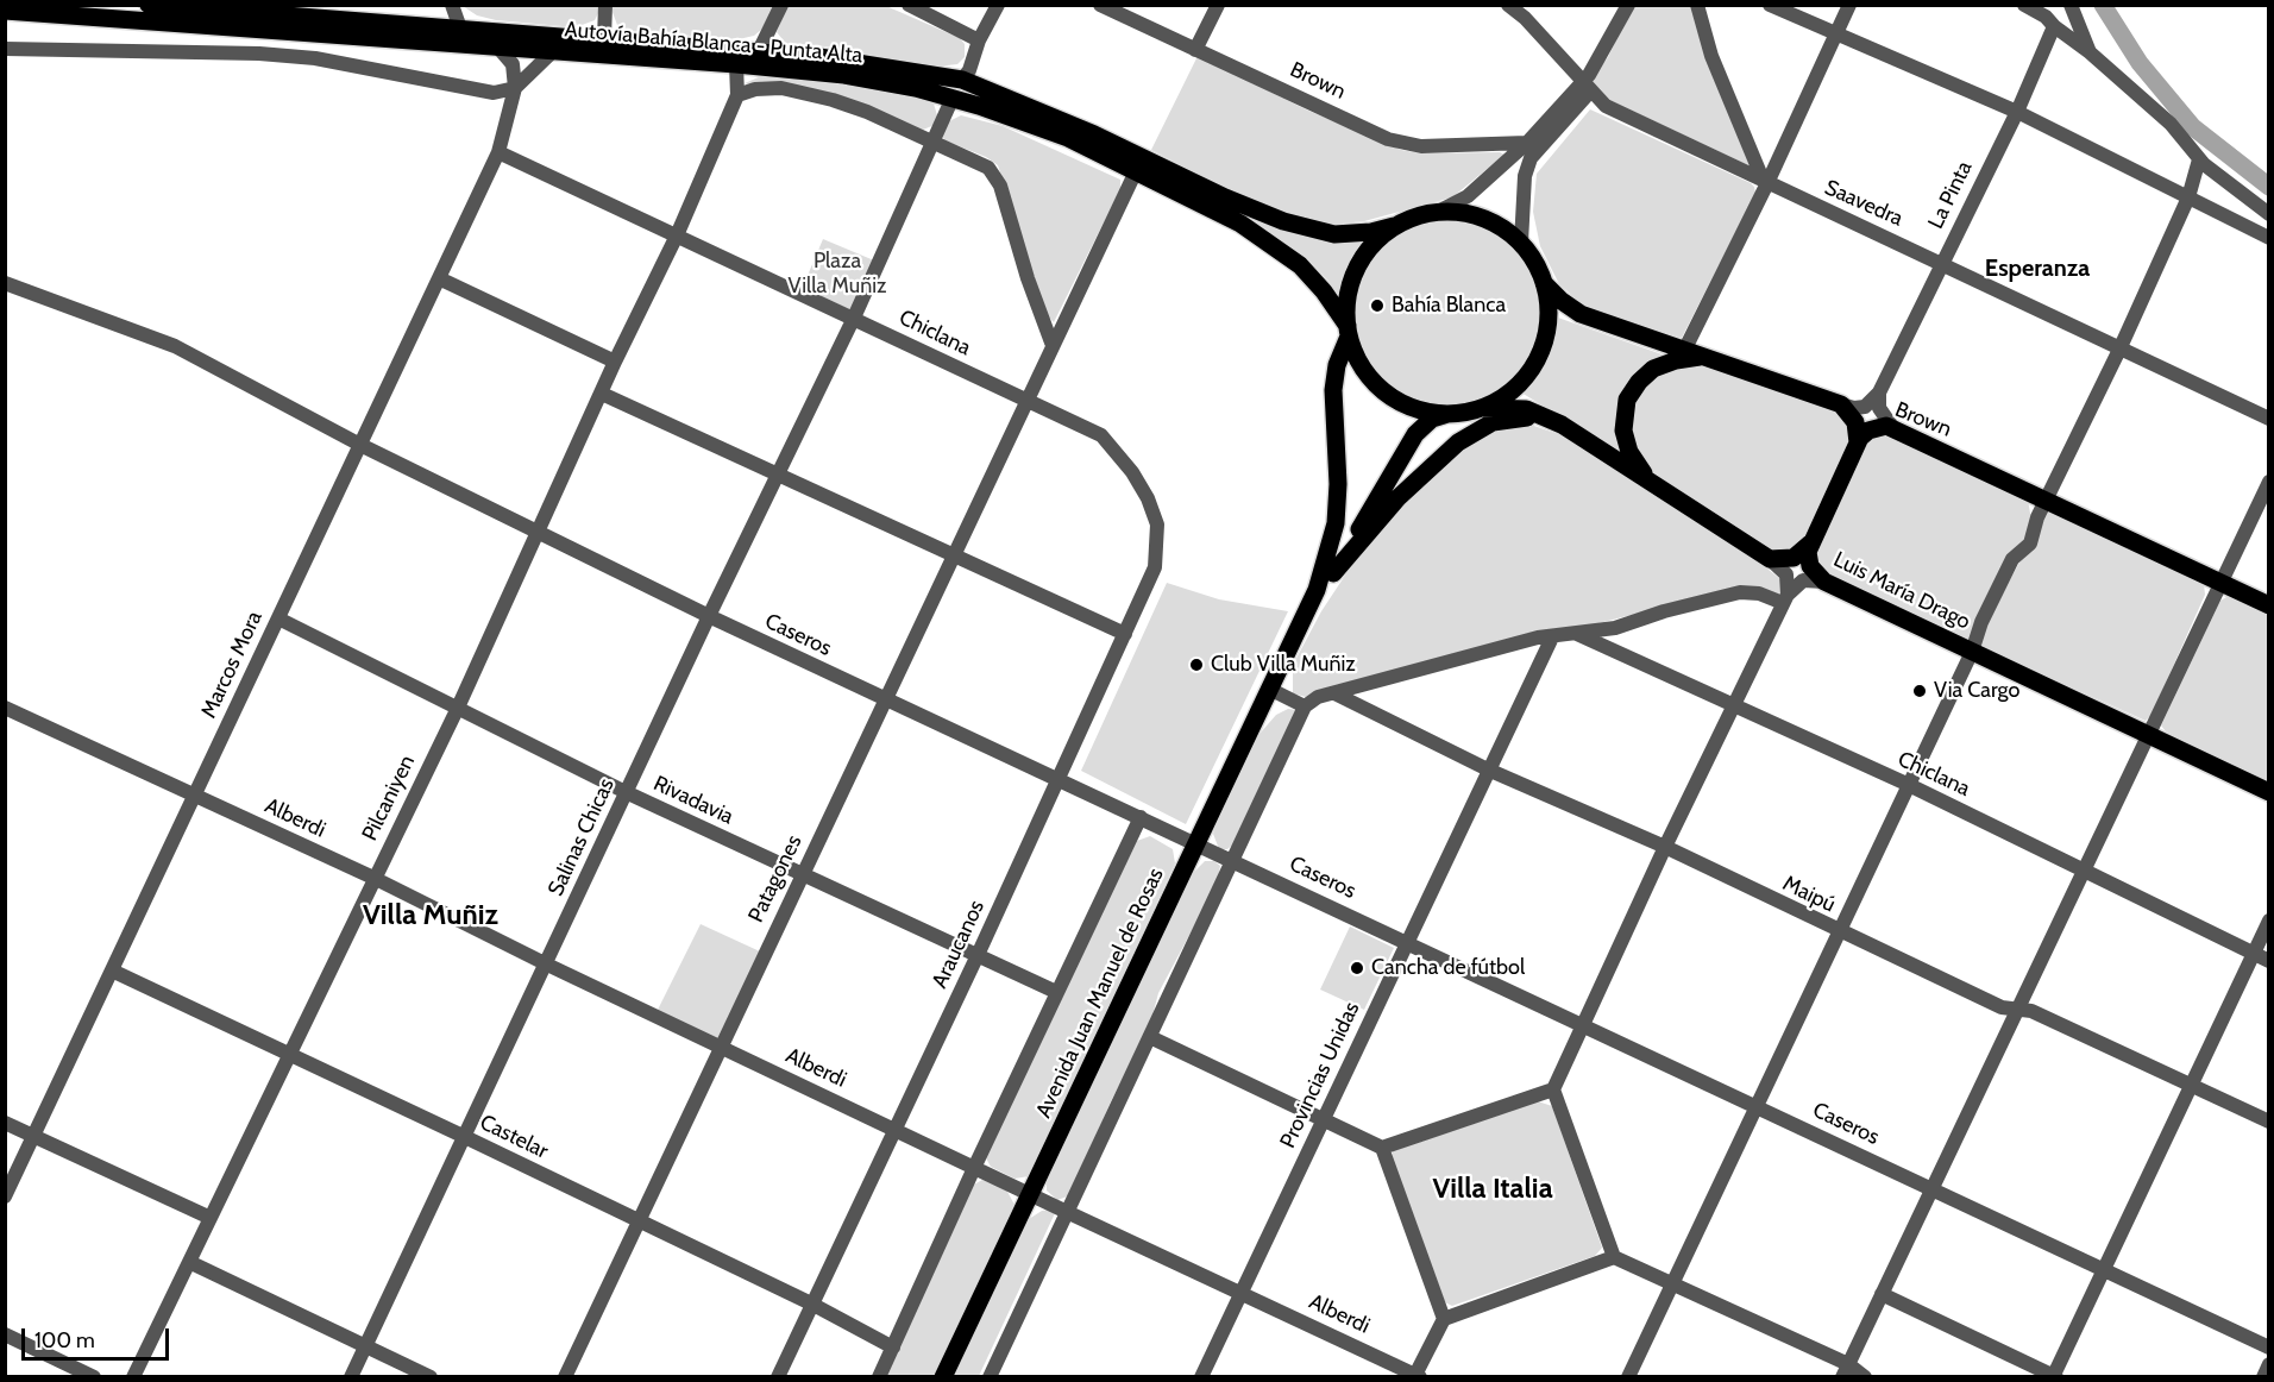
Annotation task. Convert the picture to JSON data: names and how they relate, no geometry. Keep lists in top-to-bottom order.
{
  "streets": {
    "main road": [
      "Autovía Bahía Blanca - Punta Alta",
      "Brown",
      "Luis María Drago",
      "Avenida Juan Manuel de Rosas"
    ],
    "street": [
      "La Pinta",
      "Saavedra",
      "Chiclana",
      "Caseros",
      "Marcos Mora",
      "Pilcaniyen",
      "Rivadavia",
      "Alberdi",
      "Salinas Chicas",
      "Patagones",
      "Maipú",
      "Araucanos",
      "Provincias Unidas",
      "Castelar"
    ]
  },
  "crossings": [
    ["Autovía Bahía Blanca - Punta Alta", "Salinas Chicas"],
    ["Autovía Bahía Blanca - Punta Alta", "Patagones"],
    ["Autovía Bahía Blanca - Punta Alta", "Avenida Juan Manuel de Rosas"],
    ["Brown", "Luis María Drago"],
    ["La Pinta", "Saavedra"],
    ["Chiclana", "Marcos Mora"],
    ["Chiclana", "Pilcaniyen"],
    ["Chiclana", "Salinas Chicas"],
    ["Chiclana", "Patagones"],
    ["Chiclana", "Araucanos"],
    ["Caseros", "Marcos Mora"],
    ["Caseros", "Pilcaniyen"],
    ["Caseros", "Salinas Chicas"],
    ["Caseros", "Patagones"],
    ["Caseros", "Araucanos"],
    ["Caseros", "Avenida Juan Manuel de Rosas"],
    ["Caseros", "Provincias Unidas"],
    ["Marcos Mora", "Rivadavia"],
    ["Marcos Mora", "Alberdi"],
    ["Marcos Mora", "Castelar"],
    ["Pilcaniyen", "Rivadavia"],
    ["Pilcaniyen", "Alberdi"],
    ["Pilcaniyen", "Castelar"],
    ["Rivadavia", "Salinas Chicas"],
    ["Rivadavia", "Patagones"],
    ["Rivadavia", "Araucanos"],
    ["Alberdi", "Salinas Chicas"],
    ["Alberdi", "Patagones"],
    ["Alberdi", "Araucanos"],
    ["Alberdi", "Avenida Juan Manuel de Rosas"],
    ["Alberdi", "Provincias Unidas"],
    ["Salinas Chicas", "Castelar"],
    ["Patagones", "Castelar"],
    ["Maipú", "Provincias Unidas"],
    ["Araucanos", "Castelar"]
  ],
  "districts": ["Esperanza", "Villa Muñiz", "Villa Italia"],
  "parks": ["Plaza Villa Muñiz"],
  "places": [
    "Bahía Blanca",
    "Club Villa Muñiz",
    "Via Cargo",
    "Cancha de fútbol"
  ],
  "scale_bar": "100 m"
}
